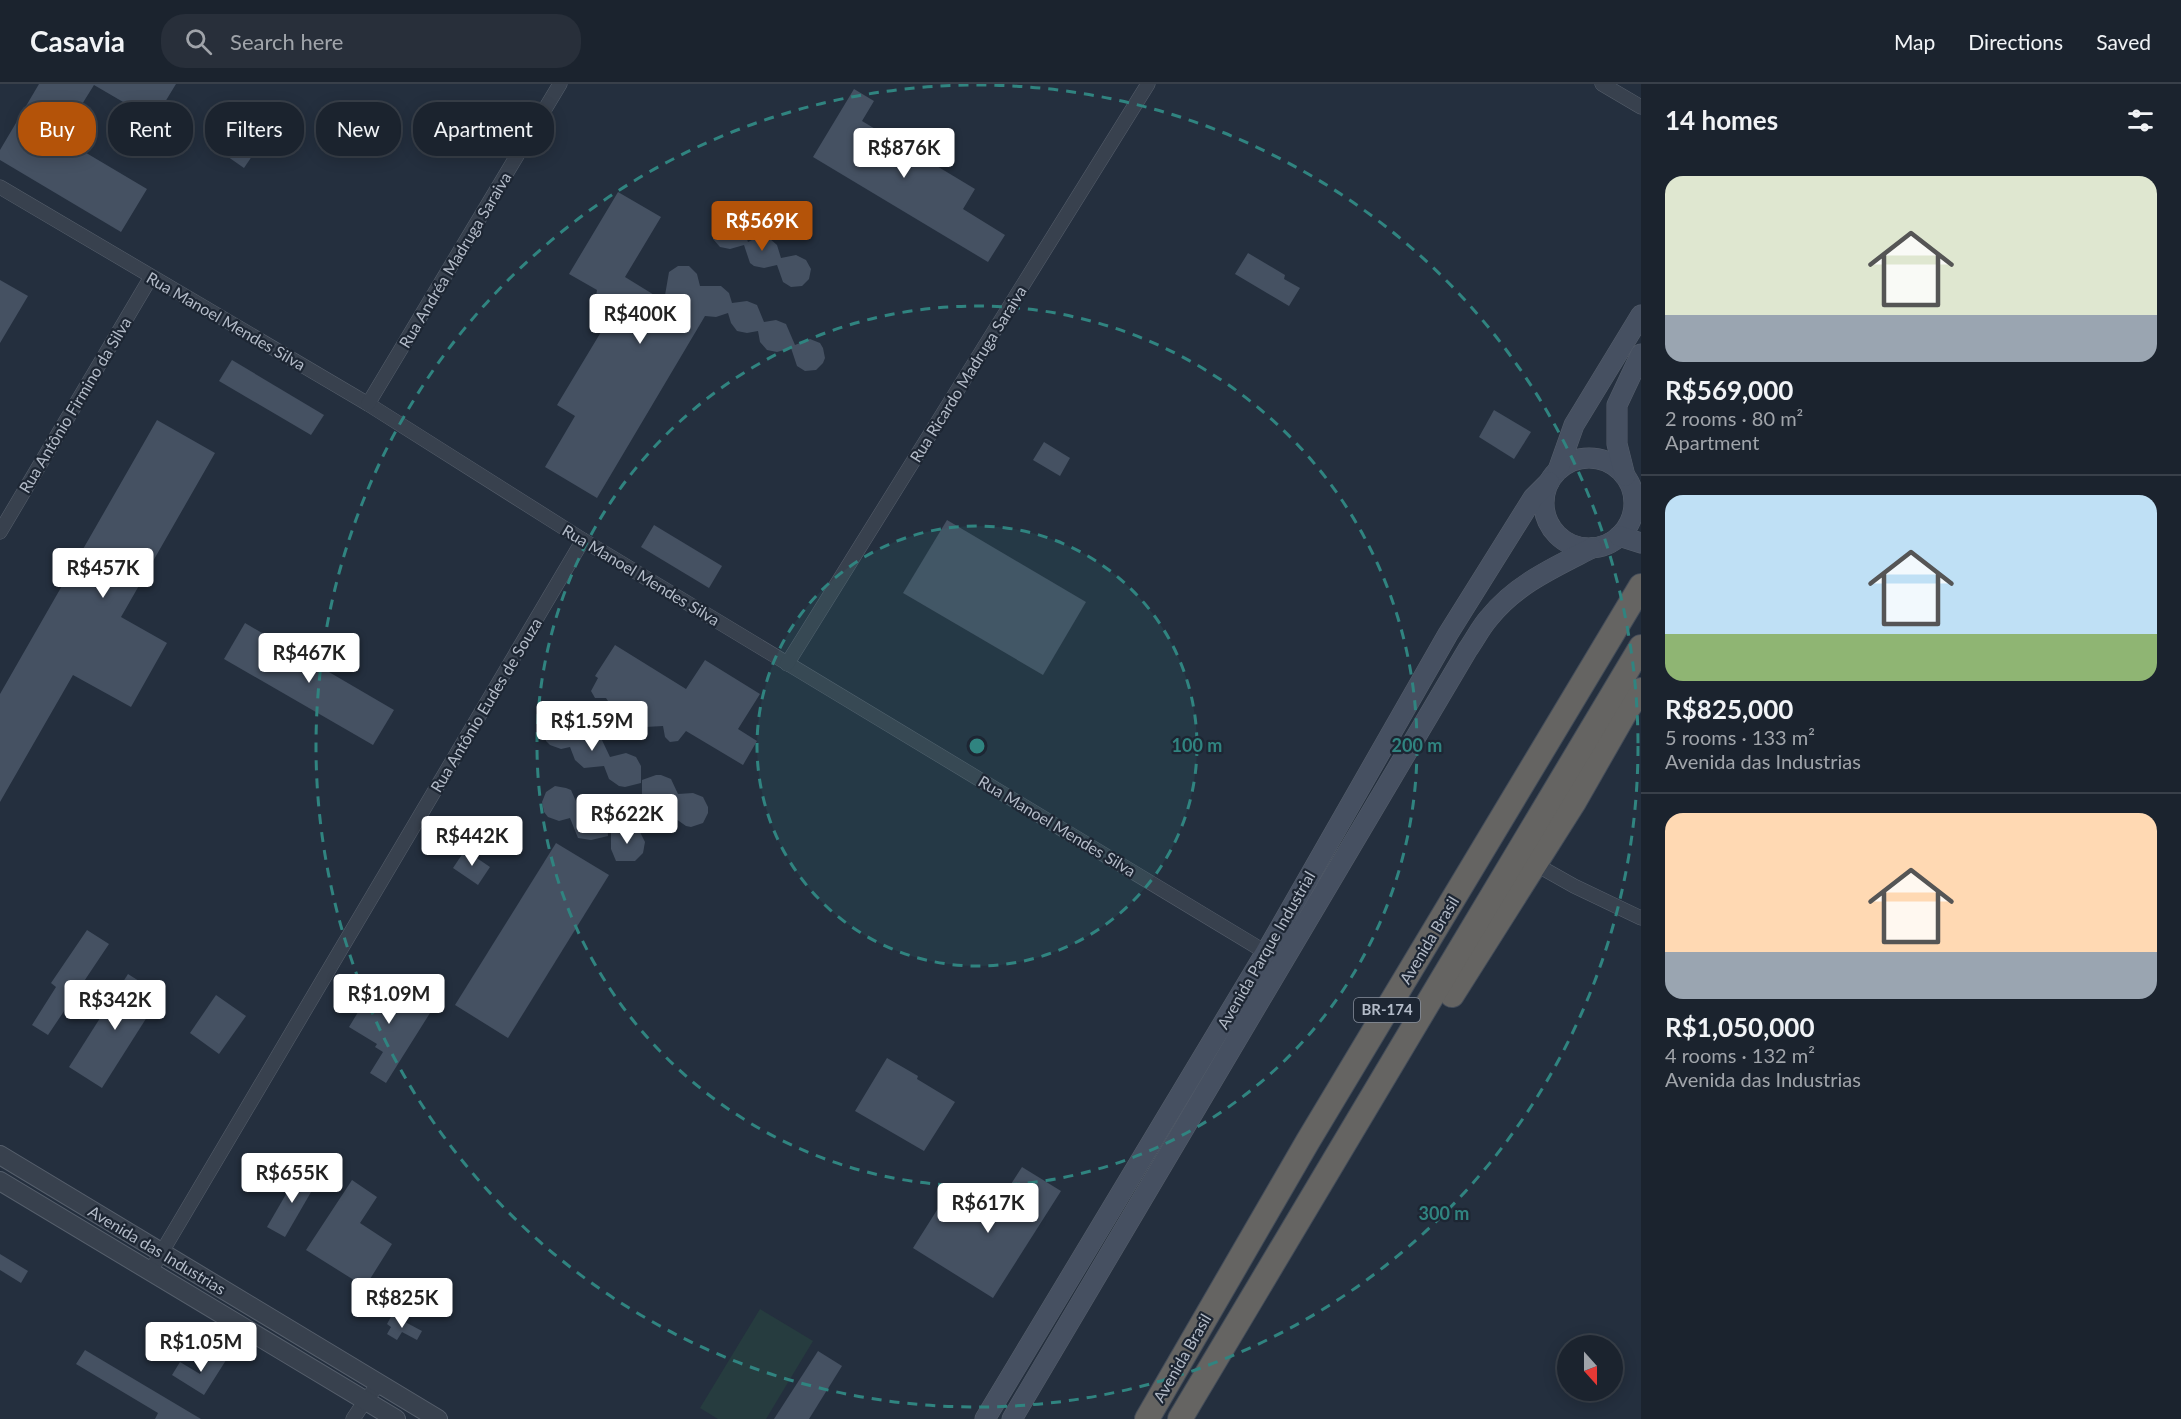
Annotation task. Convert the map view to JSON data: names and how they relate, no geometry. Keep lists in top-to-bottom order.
{
  "streets": {
    "highway": ["Avenida Brasil", "BR-174"],
    "main road": ["Avenida Parque Industrial"],
    "street": [
      "Rua Andréa Madruga Saraiva",
      "Rua Manoel Mendes Silva",
      "Rua Ricardo Madruga Saraiva",
      "Rua Antônio Firmino da Silva",
      "Rua Antônio Eudes de Souza",
      "Avenida das Industrias"
    ]
  },
  "crossings": [
    ["Rua Andréa Madruga Saraiva", "Rua Manoel Mendes Silva"],
    ["Rua Manoel Mendes Silva", "Rua Ricardo Madruga Saraiva"],
    ["Rua Manoel Mendes Silva", "Rua Antônio Firmino da Silva"],
    ["Rua Manoel Mendes Silva", "Rua Antônio Eudes de Souza"],
    ["Rua Manoel Mendes Silva", "Avenida Parque Industrial"],
    ["Rua Antônio Eudes de Souza", "Avenida das Industrias"],
    ["Avenida Brasil", "BR-174"]
  ],
  "north": "bottom",
  "page": {
    "header": "Casavia",
    "search": "Search here",
    "nav": ["Map", "Directions", "Saved"],
    "heading": "14 homes",
    "chip": [
      "Buy",
      "Rent",
      "Filters",
      "New",
      "Apartment"
    ],
    "price": [
      "R$876K",
      "R$569K",
      "R$400K",
      "R$457K",
      "R$467K",
      "R$1.59M",
      "R$622K",
      "R$442K",
      "R$1.09M",
      "R$342K",
      "R$655K",
      "R$617K",
      "R$825K",
      "R$1.05M"
    ],
    "list": [
      {
        "name": "R$569,000",
        "note": "2 rooms · 80 m² · Apartment"
      },
      {
        "name": "R$825,000",
        "note": "5 rooms · 133 m² · Avenida das Industrias"
      },
      {
        "name": "R$1,050,000",
        "note": "4 rooms · 132 m² · Avenida das Industrias"
      }
    ]
  },
  "rings": ["100 m", "200 m", "300 m"]
}
